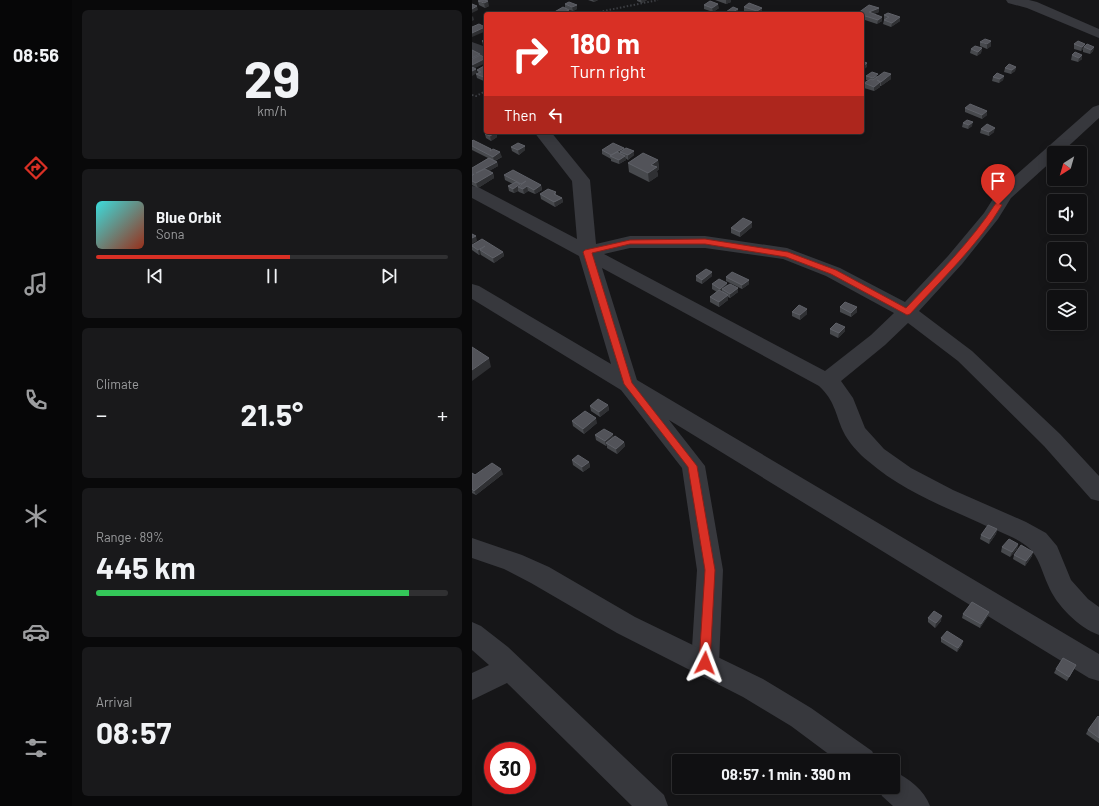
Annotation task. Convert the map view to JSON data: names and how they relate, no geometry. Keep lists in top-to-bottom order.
{
  "north": "bottom left",
  "page": {
    "tabs": "08:56",
    "tile": [
      ["29", "km/h"],
      "Climate",
      ["Range · 89%", "445 km"],
      ["Arrival", "08:57"]
    ],
    "turn": ["180 m", "Turn right"],
    "then": "Then",
    "song": ["Blue Orbit", "Sona"],
    "heat": ["−", "21.5°", "+"],
    "limit": "30",
    "trip": "08:57 · 1 min · 390 m"
  }
}
